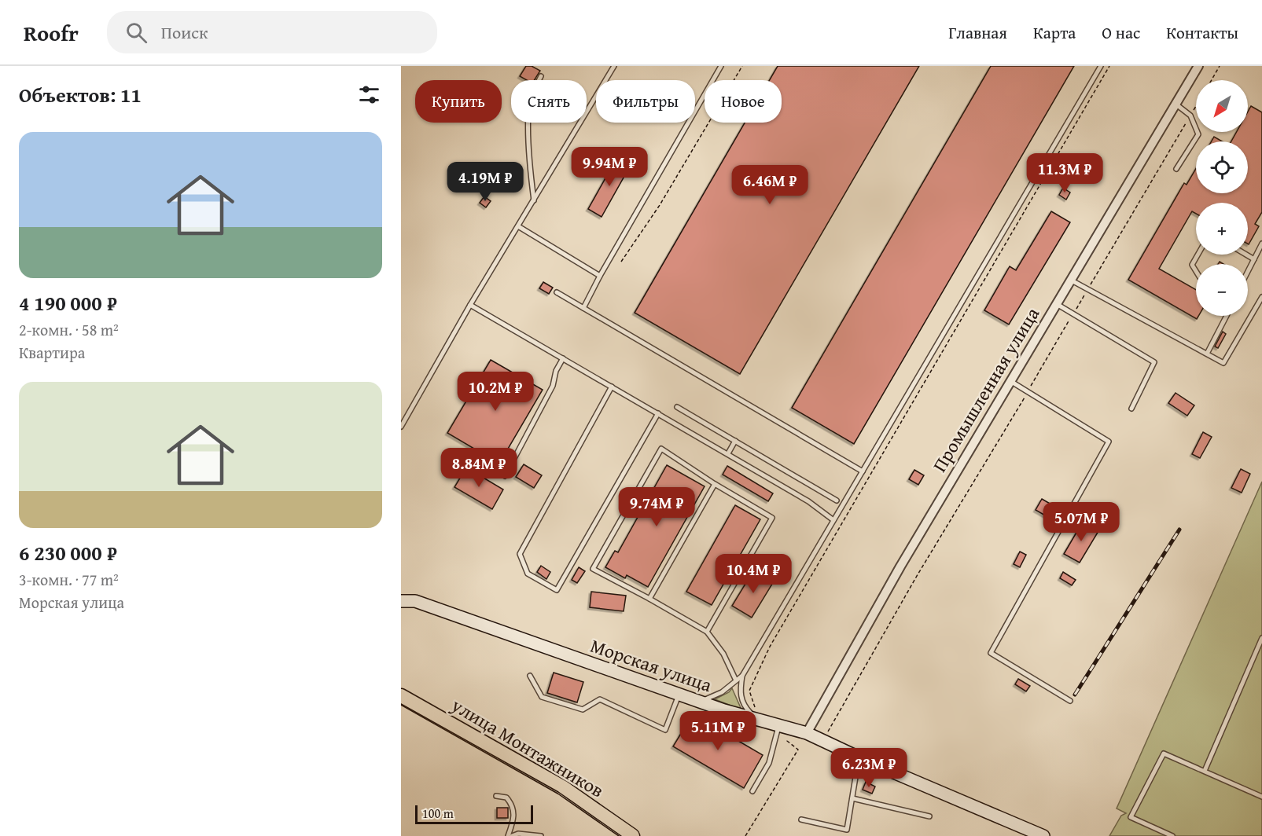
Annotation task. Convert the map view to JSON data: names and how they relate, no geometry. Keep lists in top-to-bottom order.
{
  "streets": {
    "main road": ["улица Монтажников"],
    "street": ["Промышленная улица", "Морская улица"]
  },
  "crossings": [
    ["Промышленная улица", "Морская улица"]
  ],
  "scale_bar": "100 m",
  "north": "bottom left",
  "page": {
    "header": "Roofr",
    "search": "Поиск",
    "nav": [
      "Главная",
      "Карта",
      "О нас",
      "Контакты"
    ],
    "heading": "Объектов: 11",
    "map_buttons": ["+", "−"],
    "chip": [
      "Купить",
      "Снять",
      "Фильтры",
      "Новое"
    ],
    "list": [
      {
        "name": "4 190 000 ₽",
        "note": "2-комн. · 58 m² · Квартира"
      },
      {
        "name": "6 230 000 ₽",
        "note": "3-комн. · 77 m² · Морская улица"
      }
    ],
    "price": [
      "9.94M ₽",
      "11.3M ₽",
      "4.19M ₽",
      "6.46M ₽",
      "10.2M ₽",
      "8.84M ₽",
      "9.74M ₽",
      "5.07M ₽",
      "10.4M ₽",
      "5.11M ₽",
      "6.23M ₽"
    ],
    "scale": "100 m"
  }
}
